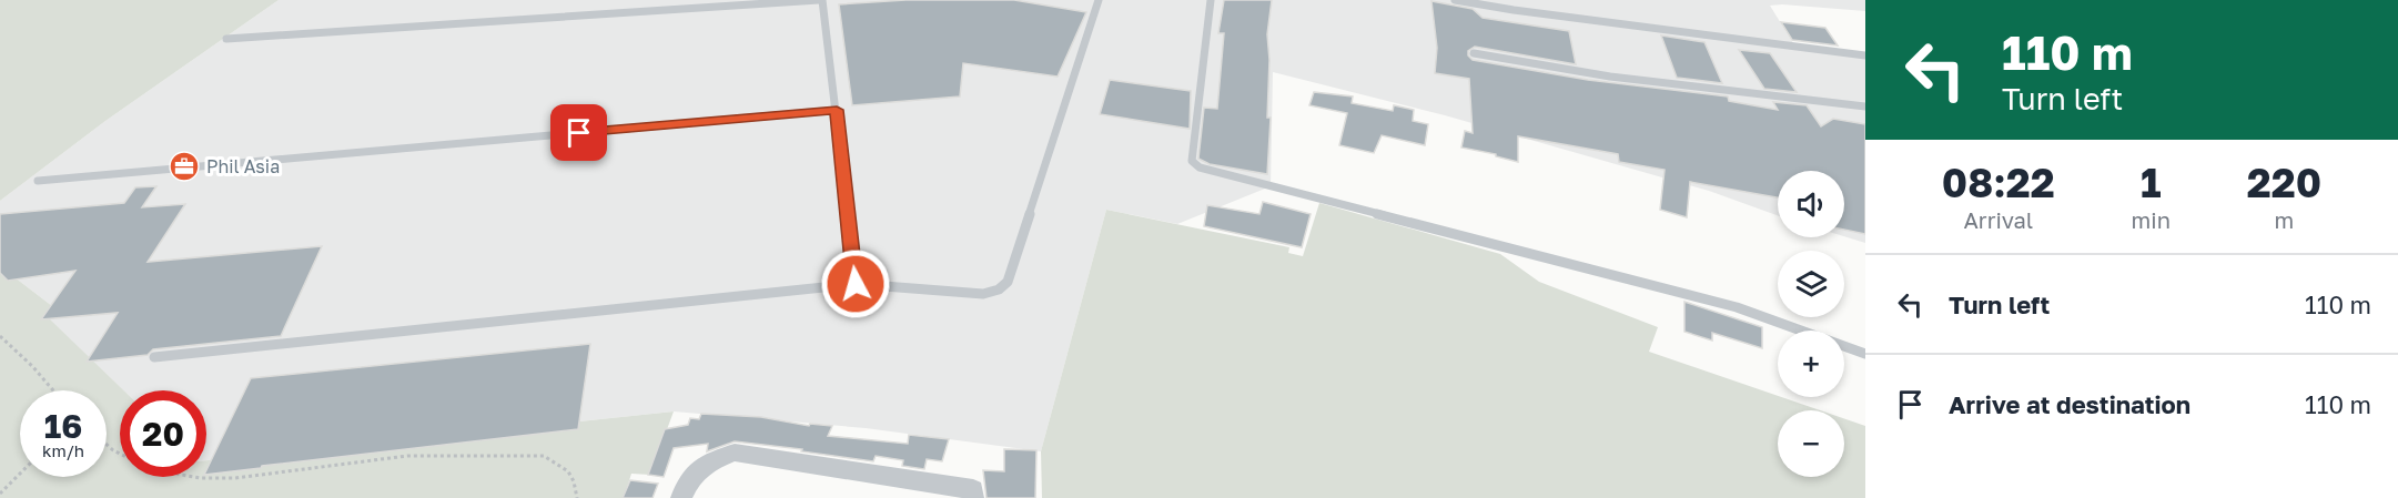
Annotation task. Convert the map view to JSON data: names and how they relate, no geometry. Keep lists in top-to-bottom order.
{
  "places": {
    "office": ["Phil Asia"]
  },
  "page": {
    "turn": ["110 m", "Turn left"],
    "eta": [
      "08:22",
      "Arrival",
      "1",
      "min",
      "220",
      "m"
    ],
    "map_buttons": ["+", "−"],
    "list": [
      {
        "name": "Turn left",
        "value": "110 m"
      },
      {
        "name": "Arrive at destination",
        "value": "110 m"
      }
    ],
    "speed": "16 km/h",
    "limit": "20"
  }
}
